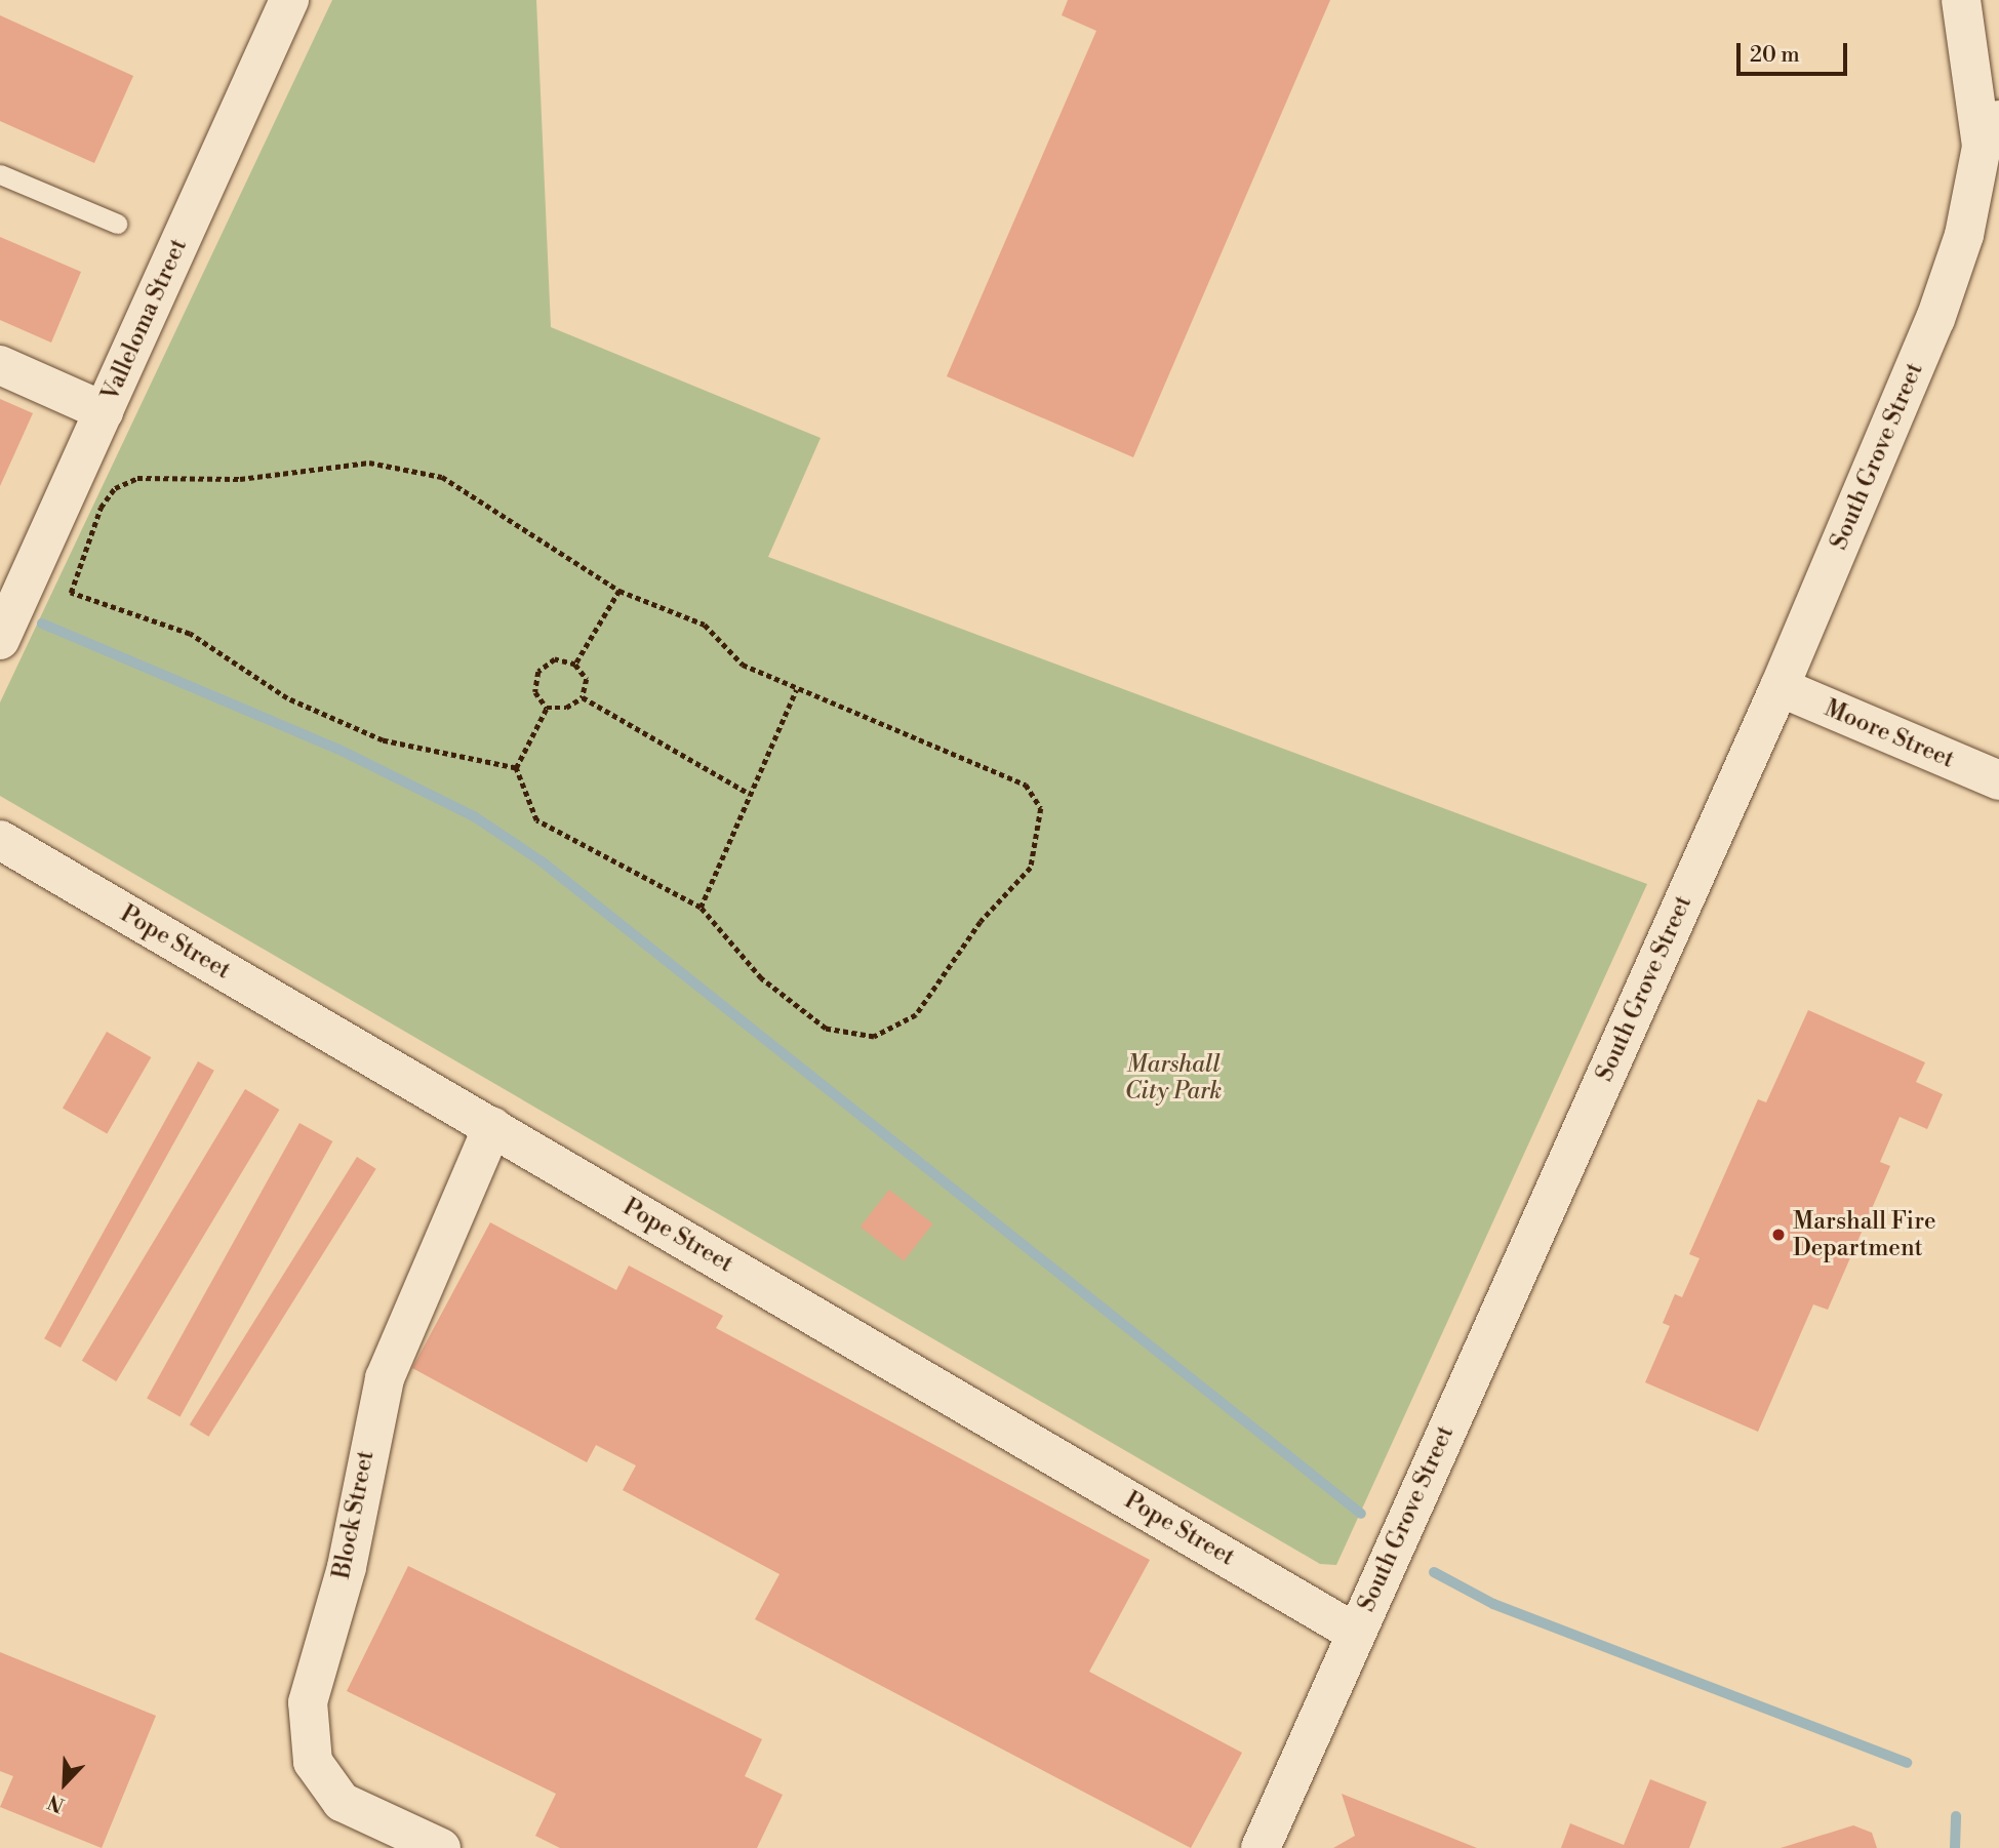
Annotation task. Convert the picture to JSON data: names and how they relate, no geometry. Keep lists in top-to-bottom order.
{
  "streets": {
    "street": [
      "Valleloma Street",
      "South Grove Street",
      "Moore Street",
      "Pope Street",
      "Block Street"
    ]
  },
  "crossings": [
    ["South Grove Street", "Moore Street"],
    ["South Grove Street", "Pope Street"],
    ["Pope Street", "Block Street"]
  ],
  "parks": ["Marshall City Park"],
  "places": ["Marshall Fire Department"],
  "scale_bar": "20 m",
  "north": "bottom left"
}
